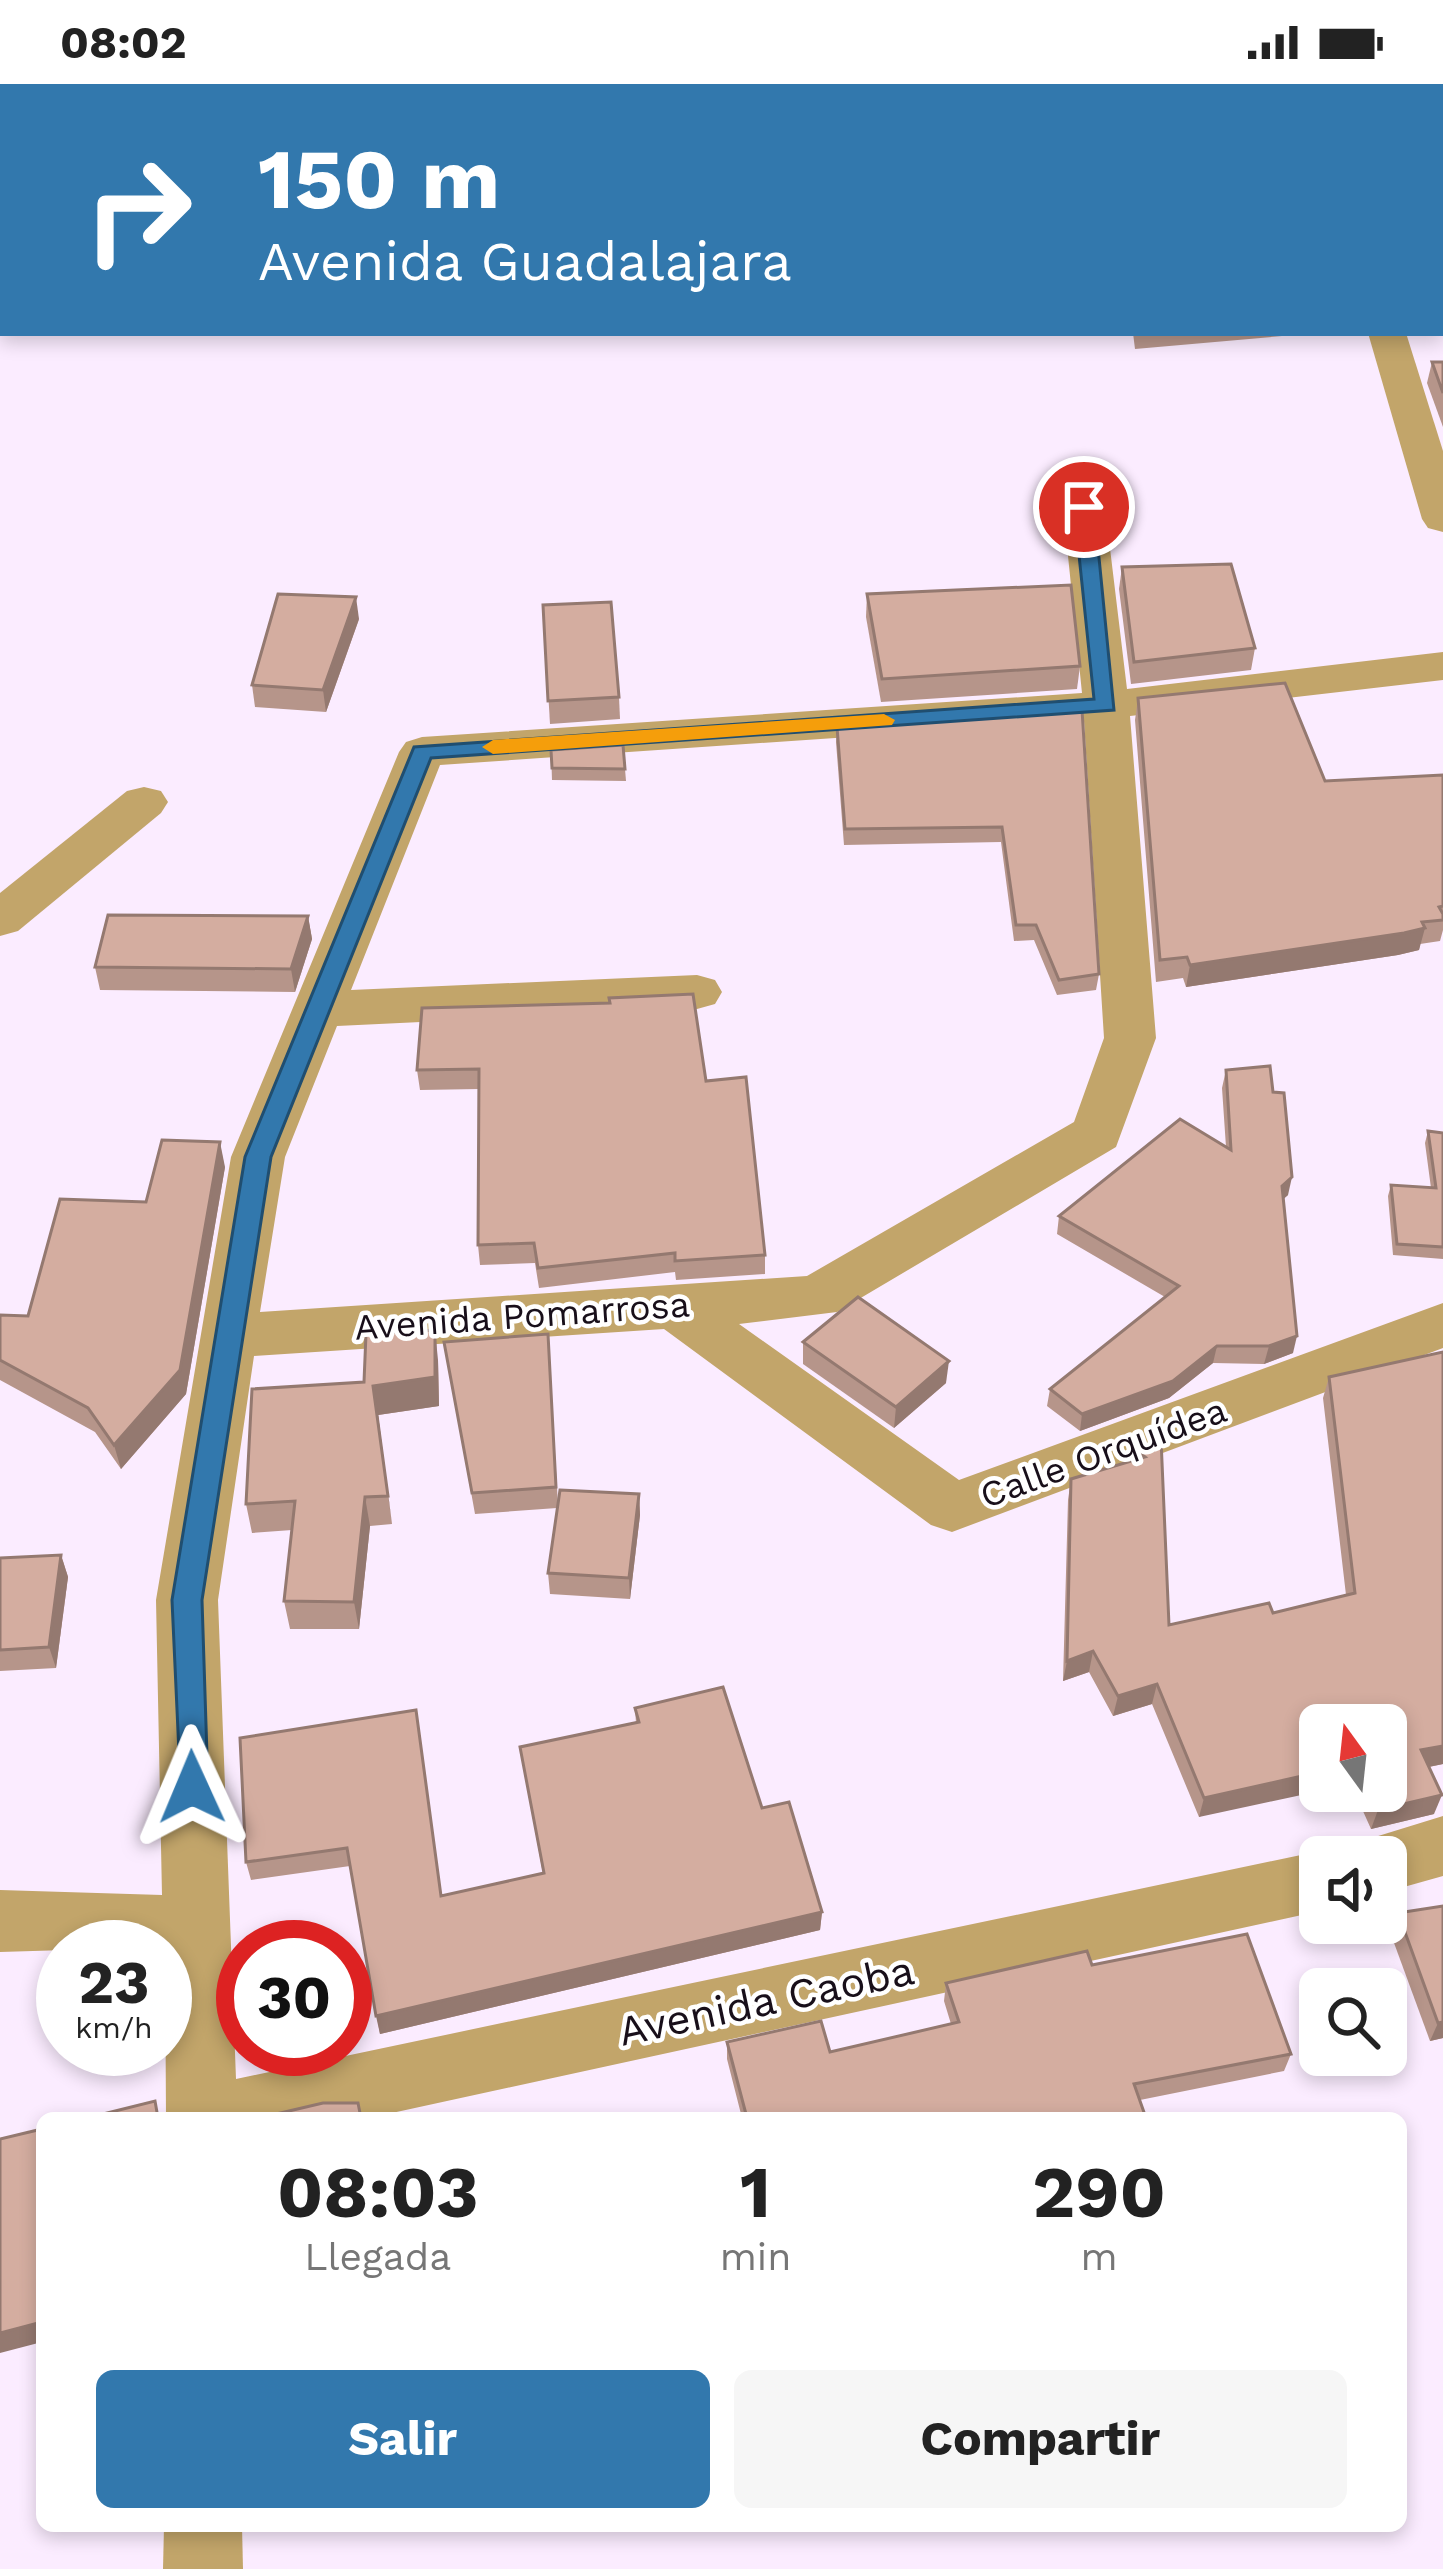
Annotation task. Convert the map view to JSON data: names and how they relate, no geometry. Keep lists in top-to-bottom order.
{
  "streets": {
    "street": ["Avenida Pomarrosa", "Calle Orquídea", "Avenida Caoba"]
  },
  "crossings": [
    ["Avenida Pomarrosa", "Calle Orquídea"]
  ],
  "north": "top",
  "page": {
    "status": "08:02",
    "turn": ["150 m", "Avenida Guadalajara"],
    "speed": "23 km/h",
    "limit": "30",
    "eta": [
      "08:03",
      "Llegada",
      "1",
      "min",
      "290",
      "m"
    ],
    "buttons": ["Salir", "Compartir"]
  }
}
